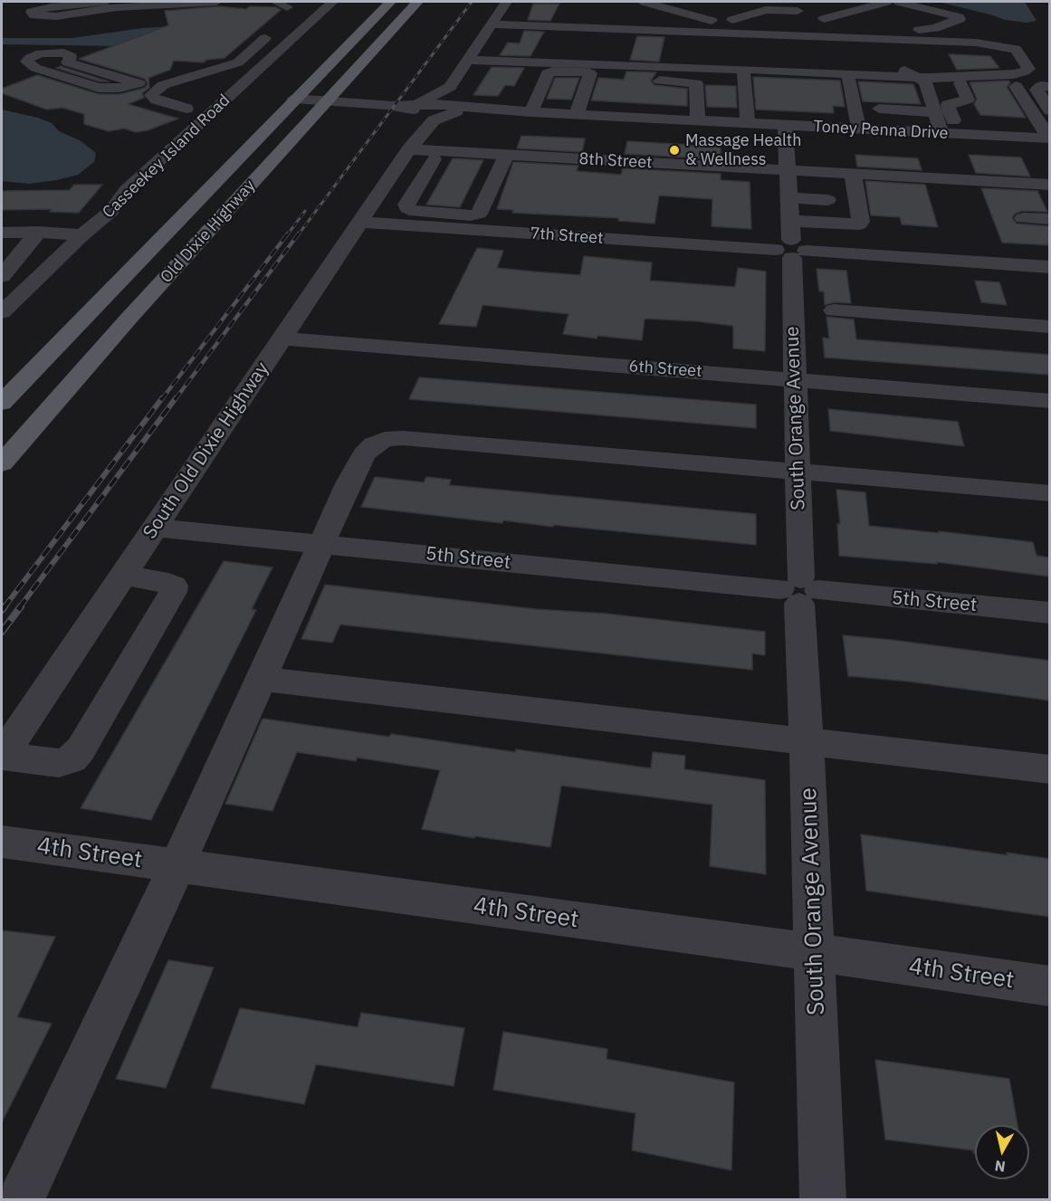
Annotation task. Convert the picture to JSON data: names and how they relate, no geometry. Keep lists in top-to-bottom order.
{
  "streets": {
    "main road": ["Old Dixie Highway"],
    "street": [
      "Toney Penna Drive",
      "Casseekey Island Road",
      "8th Street",
      "7th Street",
      "6th Street",
      "South Orange Avenue",
      "South Old Dixie Highway",
      "5th Street",
      "4th Street"
    ]
  },
  "crossings": [
    ["Toney Penna Drive", "Old Dixie Highway"],
    ["Toney Penna Drive", "South Orange Avenue"],
    ["Toney Penna Drive", "South Old Dixie Highway"],
    ["8th Street", "South Orange Avenue"],
    ["8th Street", "South Old Dixie Highway"],
    ["7th Street", "South Orange Avenue"],
    ["7th Street", "South Old Dixie Highway"],
    ["6th Street", "South Orange Avenue"],
    ["6th Street", "South Old Dixie Highway"],
    ["South Orange Avenue", "5th Street"],
    ["South Orange Avenue", "4th Street"],
    ["South Old Dixie Highway", "5th Street"]
  ],
  "places": ["Massage Health & Wellness"],
  "north": "bottom"
}
